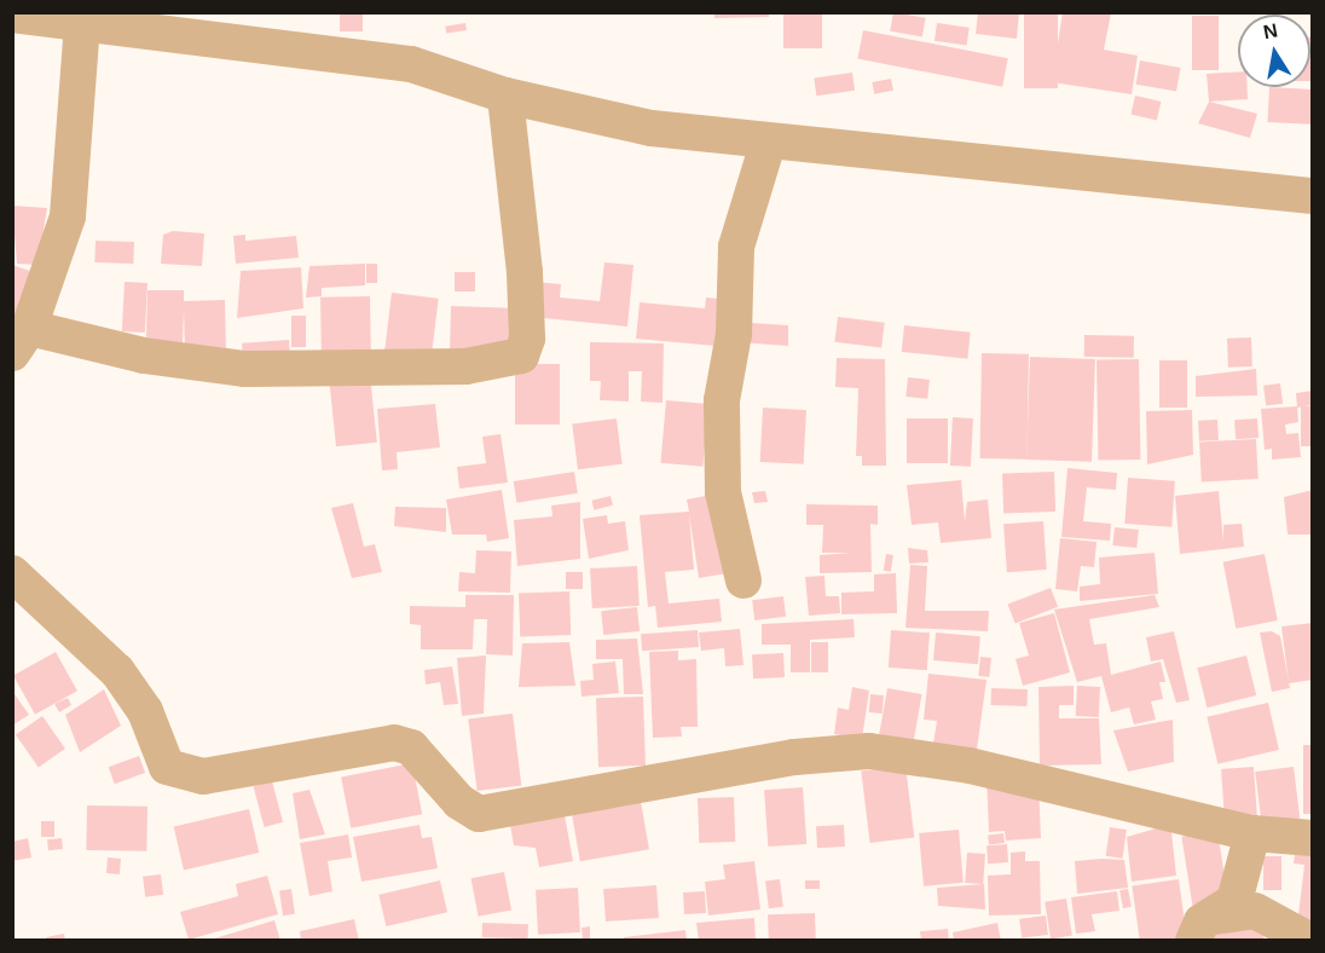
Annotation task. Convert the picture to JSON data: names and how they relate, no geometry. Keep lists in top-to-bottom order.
{
  "north": "top"
}
